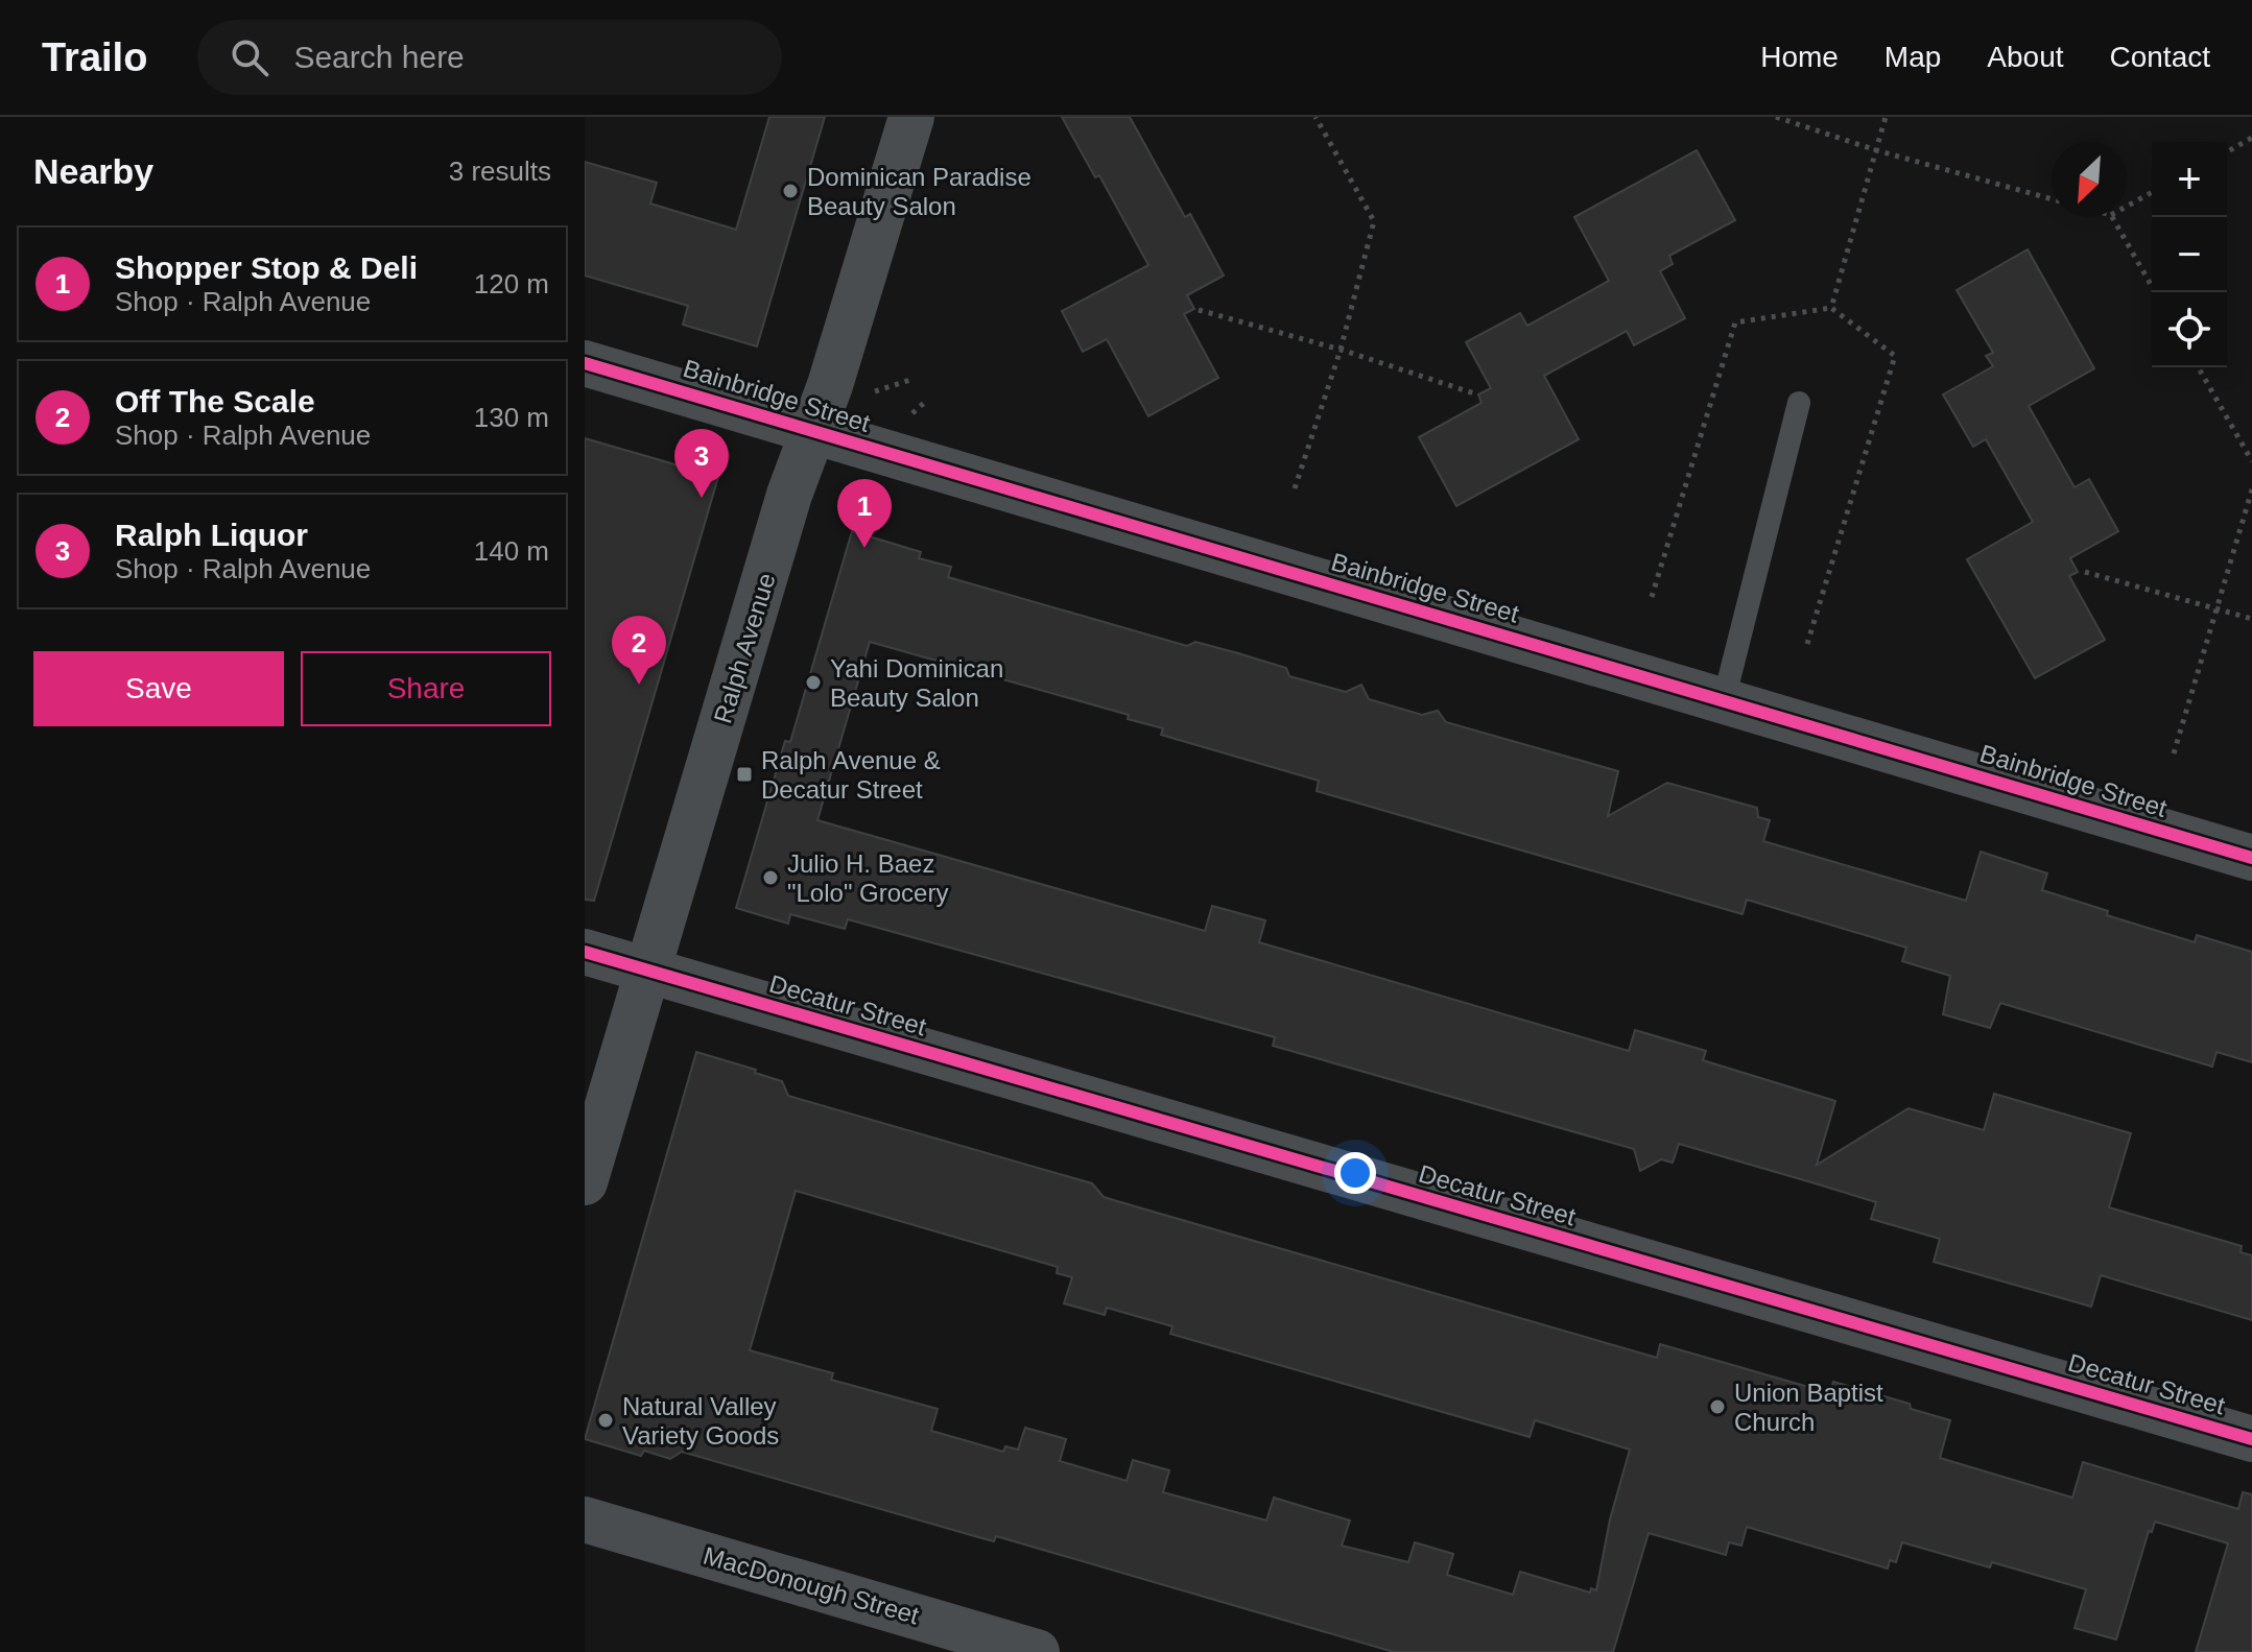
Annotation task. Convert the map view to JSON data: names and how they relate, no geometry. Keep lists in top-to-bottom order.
{
  "streets": {
    "street": [
      "Bainbridge Street",
      "Ralph Avenue",
      "Decatur Street",
      "MacDonough Street"
    ]
  },
  "crossings": [
    ["Bainbridge Street", "Ralph Avenue"],
    ["Ralph Avenue", "Decatur Street"]
  ],
  "places": {
    "other": [
      "Dominican Paradise Beauty Salon",
      "Yahi Dominican Beauty Salon",
      "Julio H. Baez \"Lolo\" Grocery",
      "Union Baptist Church",
      "Natural Valley Variety Goods"
    ],
    "transit": ["Ralph Avenue & Decatur Street"]
  },
  "north": "bottom left",
  "page": {
    "header": "Trailo",
    "search": "Search here",
    "nav": [
      "Home",
      "Map",
      "About",
      "Contact"
    ],
    "heading": ["Nearby", "3 results"],
    "map_buttons": ["+", "−"],
    "list": [
      {
        "mark": "1",
        "name": "Shopper Stop & Deli",
        "note": "Shop · Ralph Avenue",
        "value": "120 m"
      },
      {
        "mark": "2",
        "name": "Off The Scale",
        "note": "Shop · Ralph Avenue",
        "value": "130 m"
      },
      {
        "mark": "3",
        "name": "Ralph Liquor",
        "note": "Shop · Ralph Avenue",
        "value": "140 m"
      }
    ],
    "pins": ["3", "1", "2"],
    "buttons": ["Save", "Share"]
  }
}
